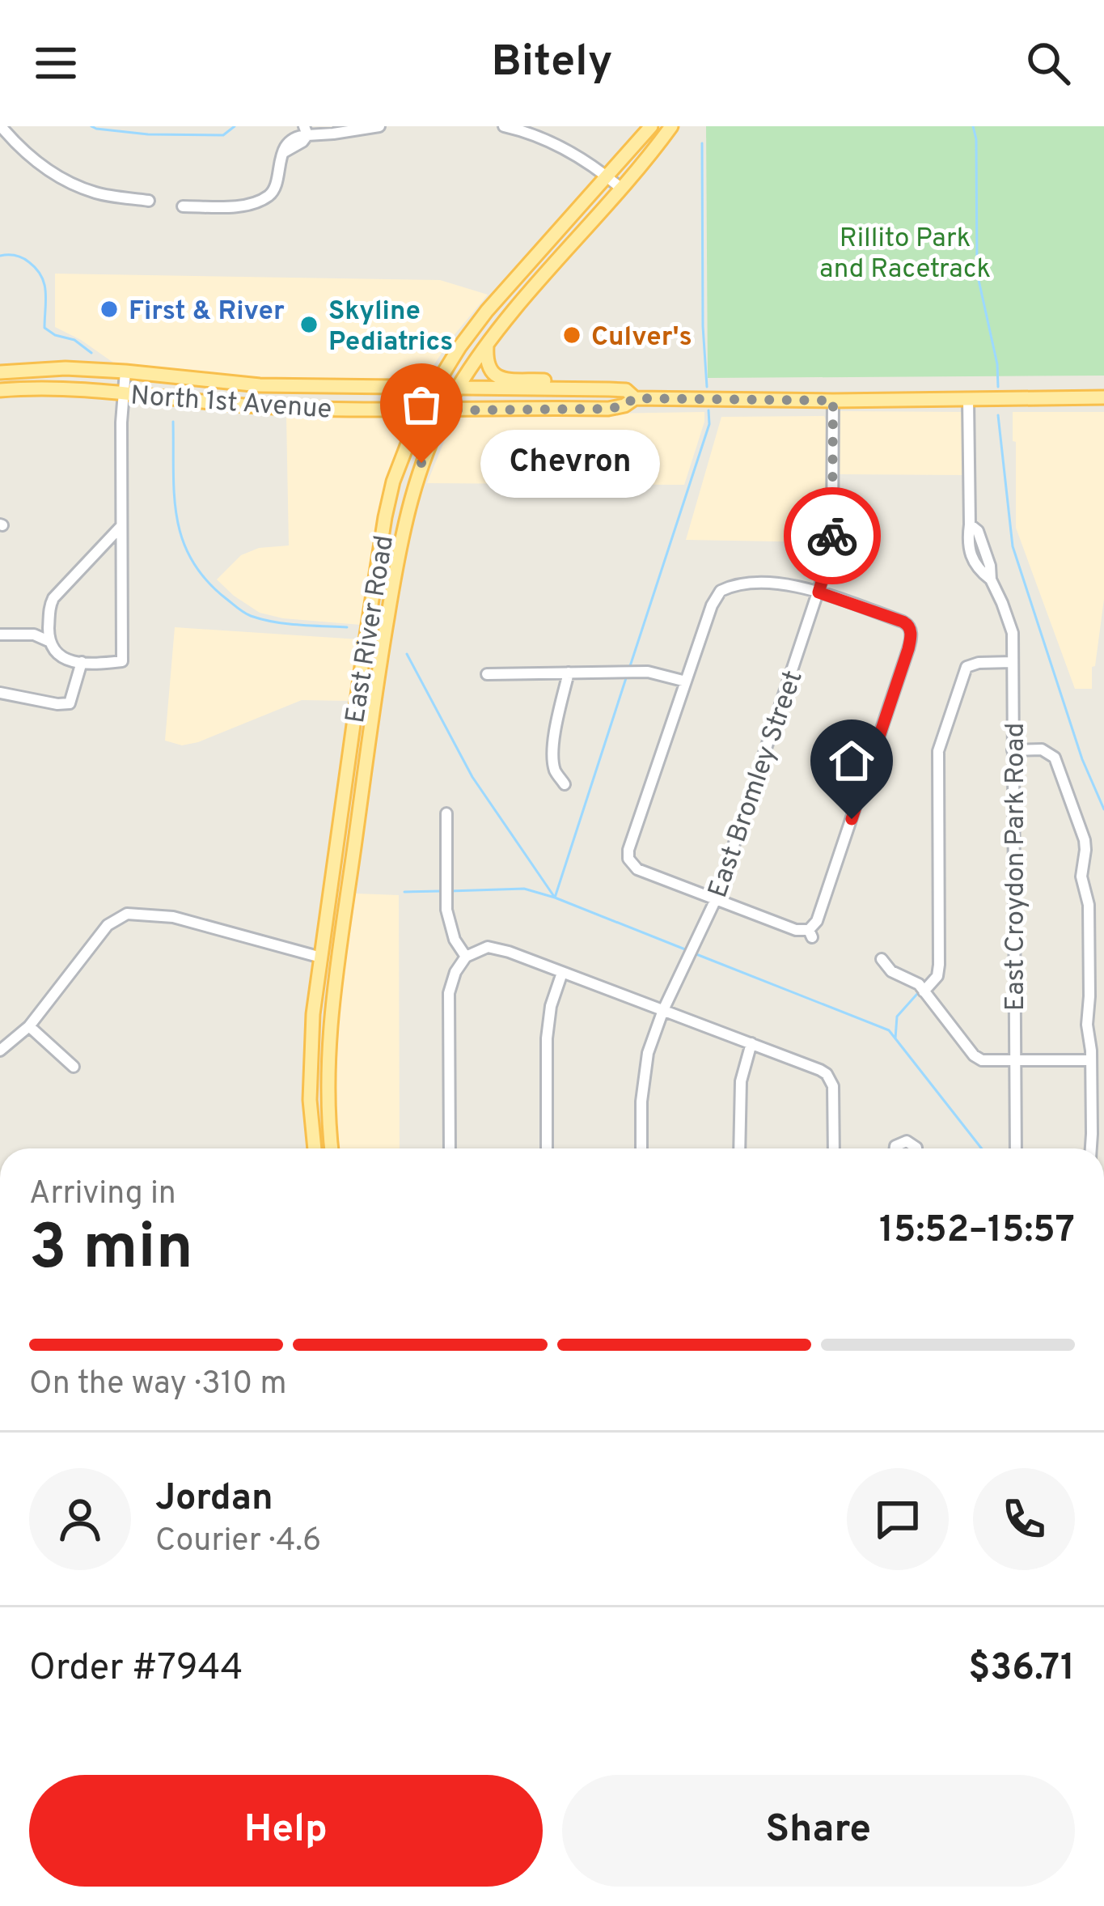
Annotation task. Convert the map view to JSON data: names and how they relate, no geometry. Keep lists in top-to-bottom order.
{
  "streets": {
    "main road": ["North 1st Avenue", "East River Road"],
    "street": ["East Bromley Street", "East Croydon Park Road"]
  },
  "crossings": [
    ["North 1st Avenue", "East River Road"],
    ["North 1st Avenue", "East Bromley Street"],
    ["North 1st Avenue", "East Croydon Park Road"]
  ],
  "parks": ["Rillito Park and Racetrack"],
  "places": [
    "First & River",
    "Skyline Pediatrics",
    "Culver's",
    "Chevron"
  ],
  "page": {
    "header": "Bitely",
    "bubble": "Chevron",
    "heading": ["3 min", "Arriving in", "15:52–15:57"],
    "panel": [
      "Jordan",
      "Courier · 4.6",
      "Order #7944",
      "$36.71"
    ],
    "bar": "On the way · 310 m",
    "buttons": ["Help", "Share"]
  }
}
